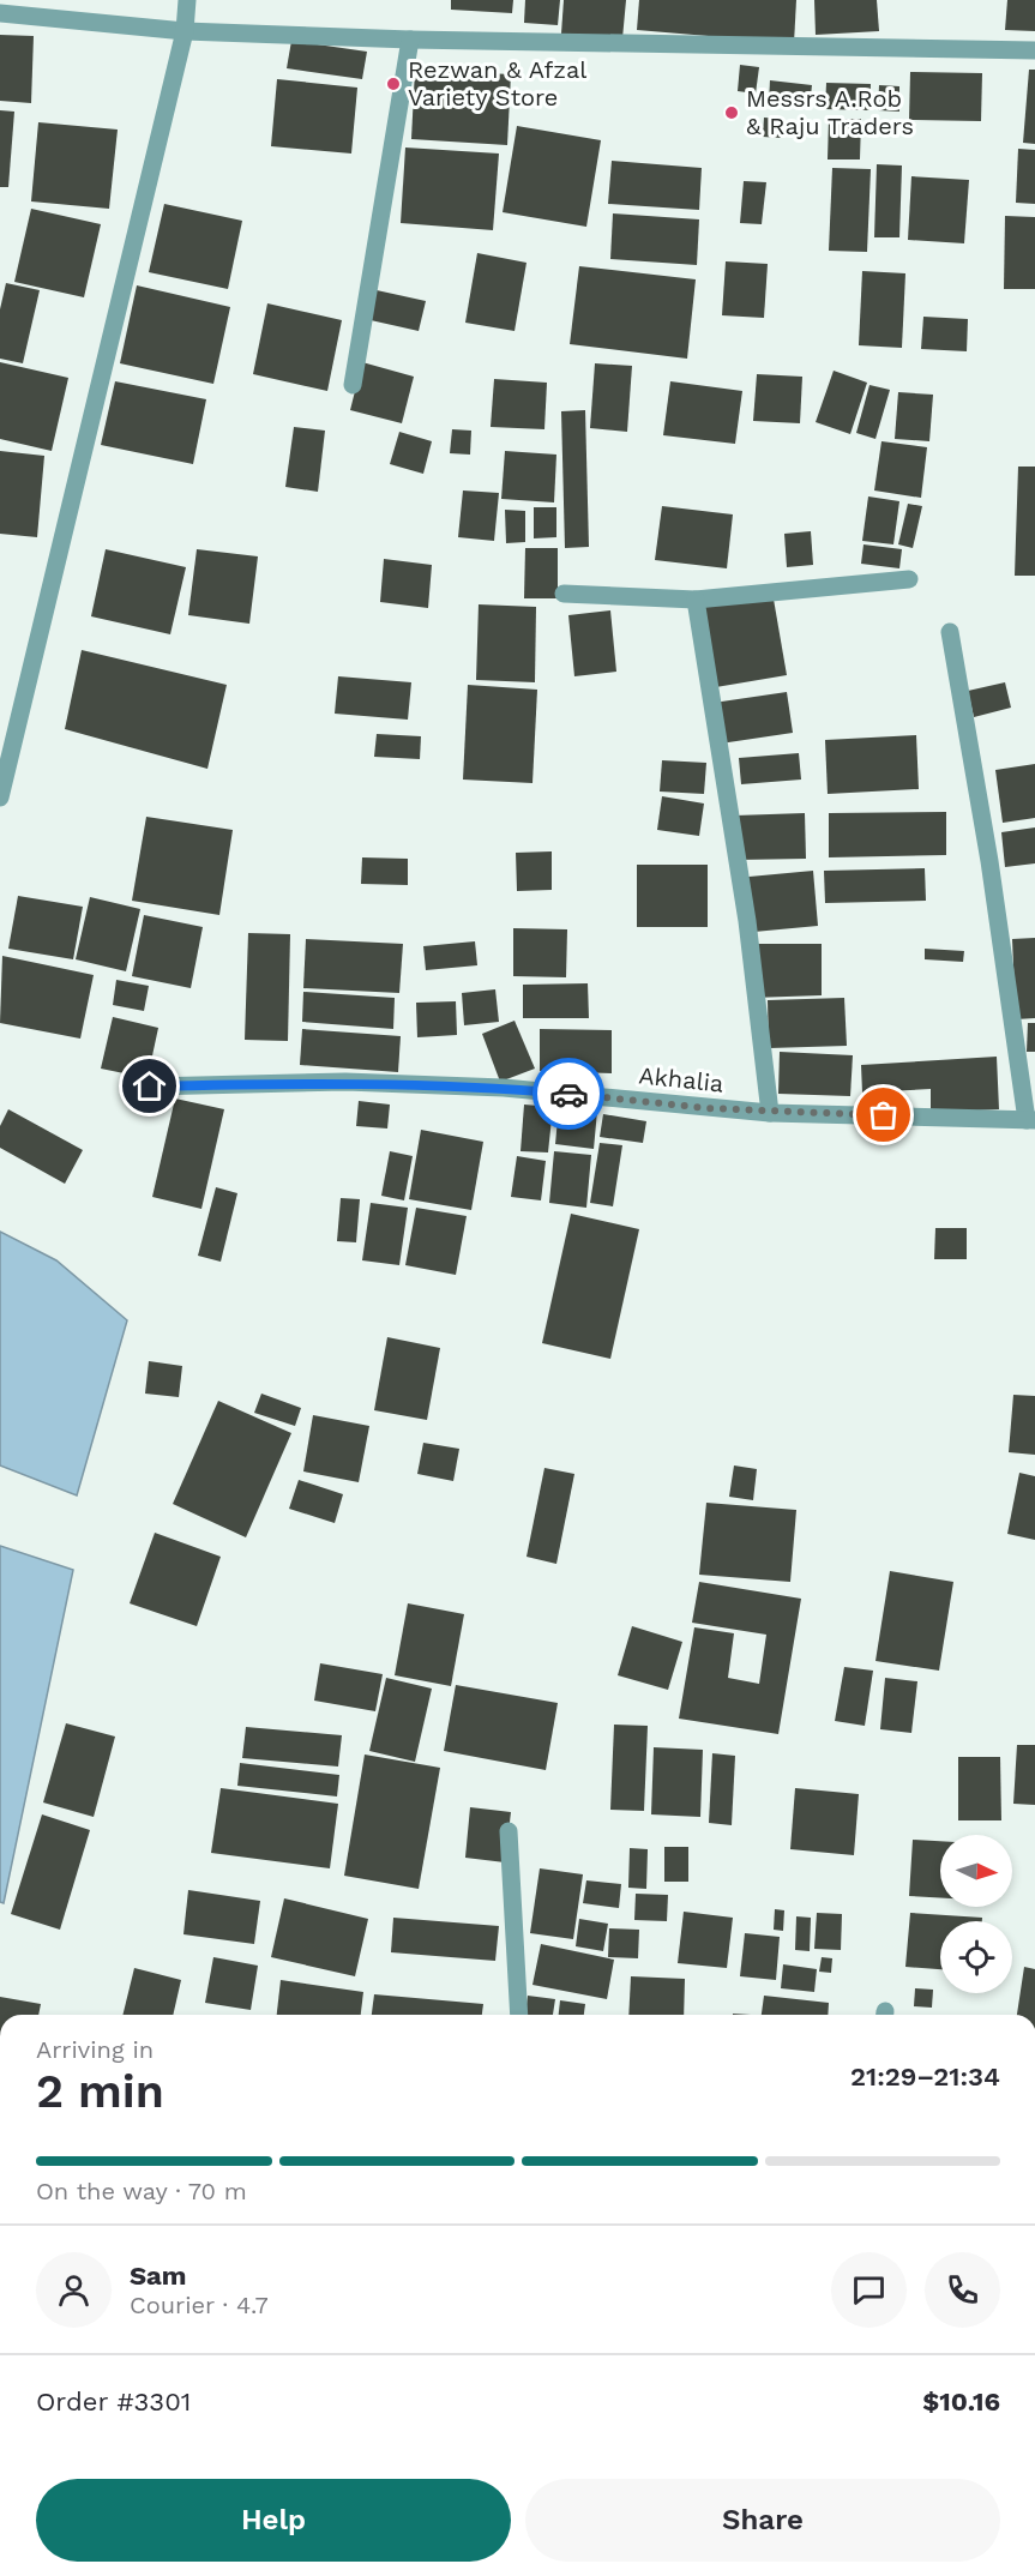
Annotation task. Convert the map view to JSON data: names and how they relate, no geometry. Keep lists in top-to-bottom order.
{
  "streets": {
    "street": ["Akhalia"]
  },
  "places": ["Rezwan & Afzal Variety Store", "Messrs A.Rob & Raju Traders"],
  "north": "right",
  "page": {
    "heading": ["2 min", "Arriving in", "21:29–21:34"],
    "panel": [
      "Sam",
      "Courier · 4.7",
      "Order #3301",
      "$10.16"
    ],
    "bar": "On the way · 70 m",
    "buttons": ["Help", "Share"]
  }
}
